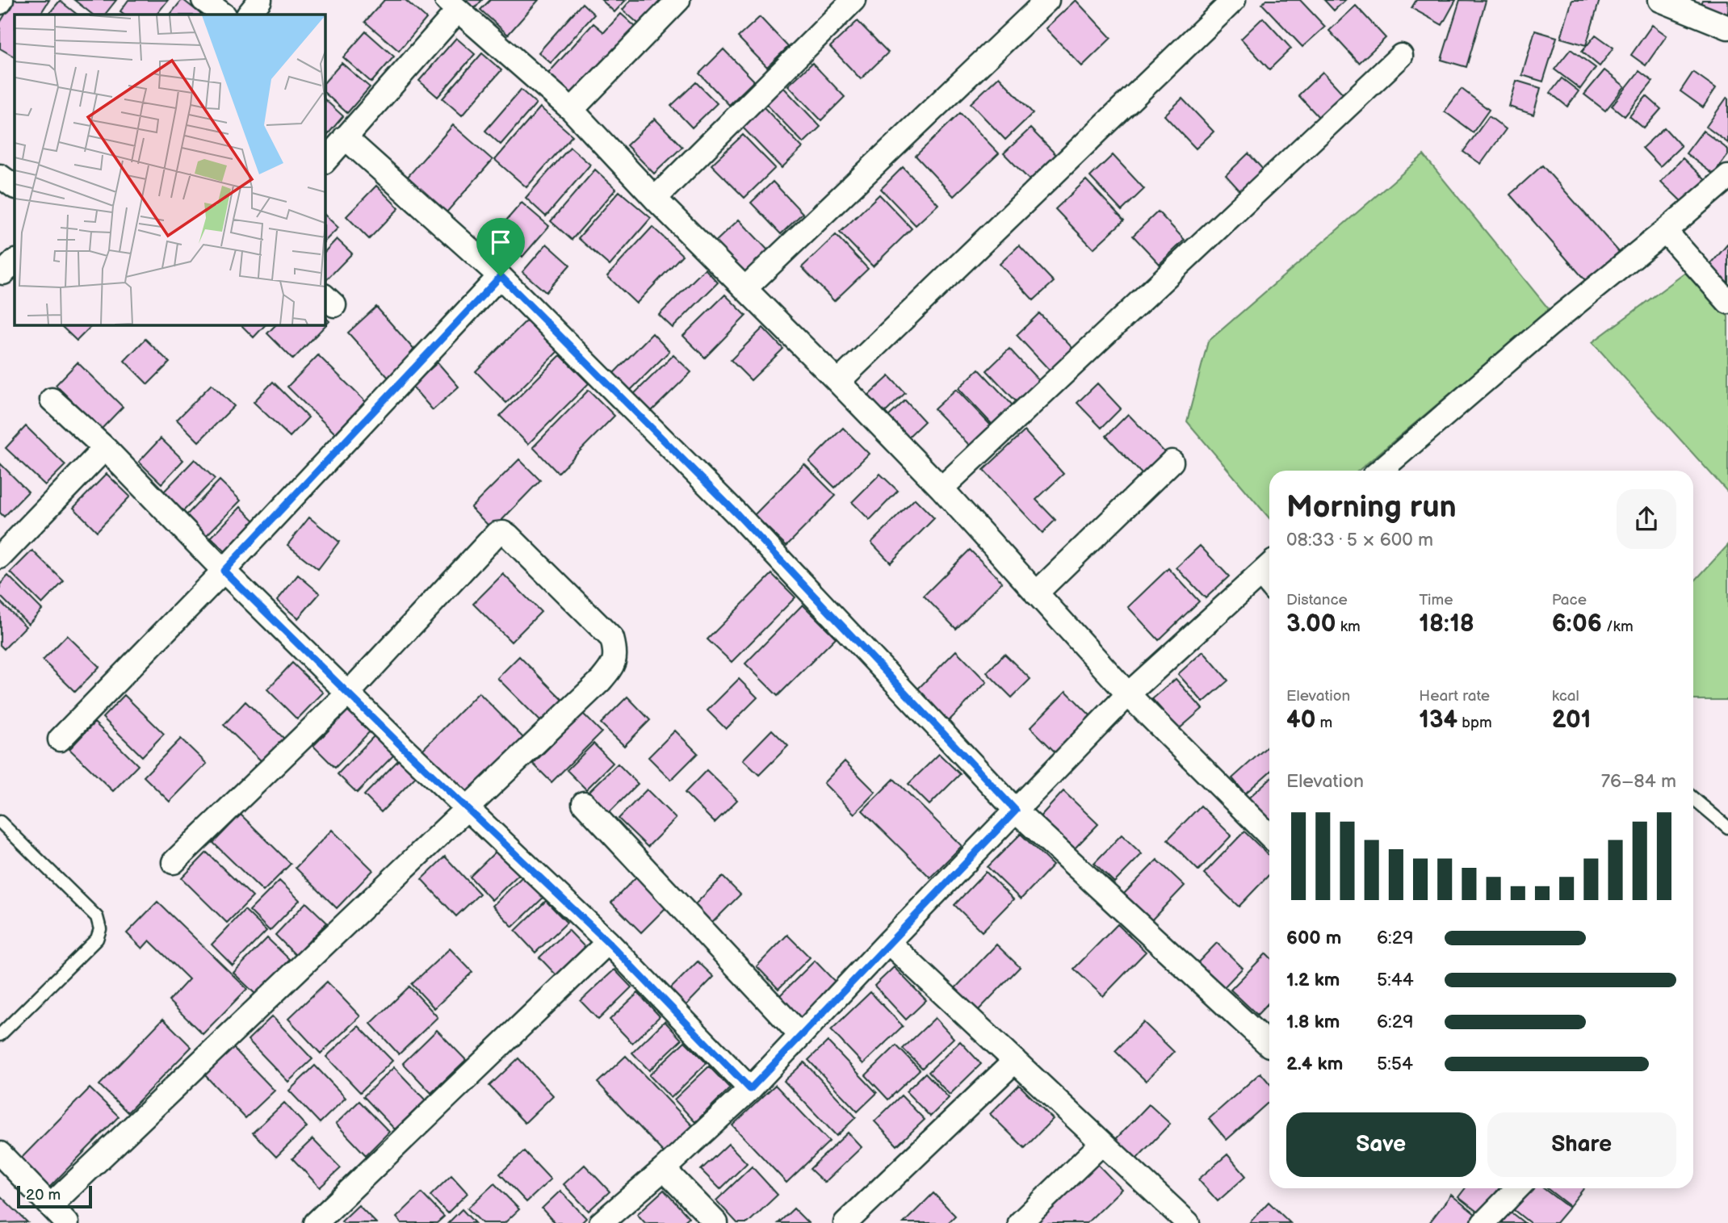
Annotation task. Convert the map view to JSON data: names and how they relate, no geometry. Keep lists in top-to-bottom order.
{
  "scale_bar": "20 m",
  "page": {
    "heading": ["Morning run", "08:33 · 5 × 600 m"],
    "stats": [
      ["Distance", "3.00 km"],
      ["Time", "18:18"],
      ["Pace", "6:06 /km"],
      ["Elevation", "40 m"],
      ["Heart rate", "134 bpm"],
      ["kcal", "201"]
    ],
    "chart": ["Elevation", "76–84 m"],
    "list": [
      {
        "name": "600 m",
        "note": "6:29"
      },
      {
        "name": "1.2 km",
        "note": "5:44"
      },
      {
        "name": "1.8 km",
        "note": "6:29"
      },
      {
        "name": "2.4 km",
        "note": "5:54"
      }
    ],
    "buttons": ["Save", "Share"],
    "scale": "20 m"
  }
}
